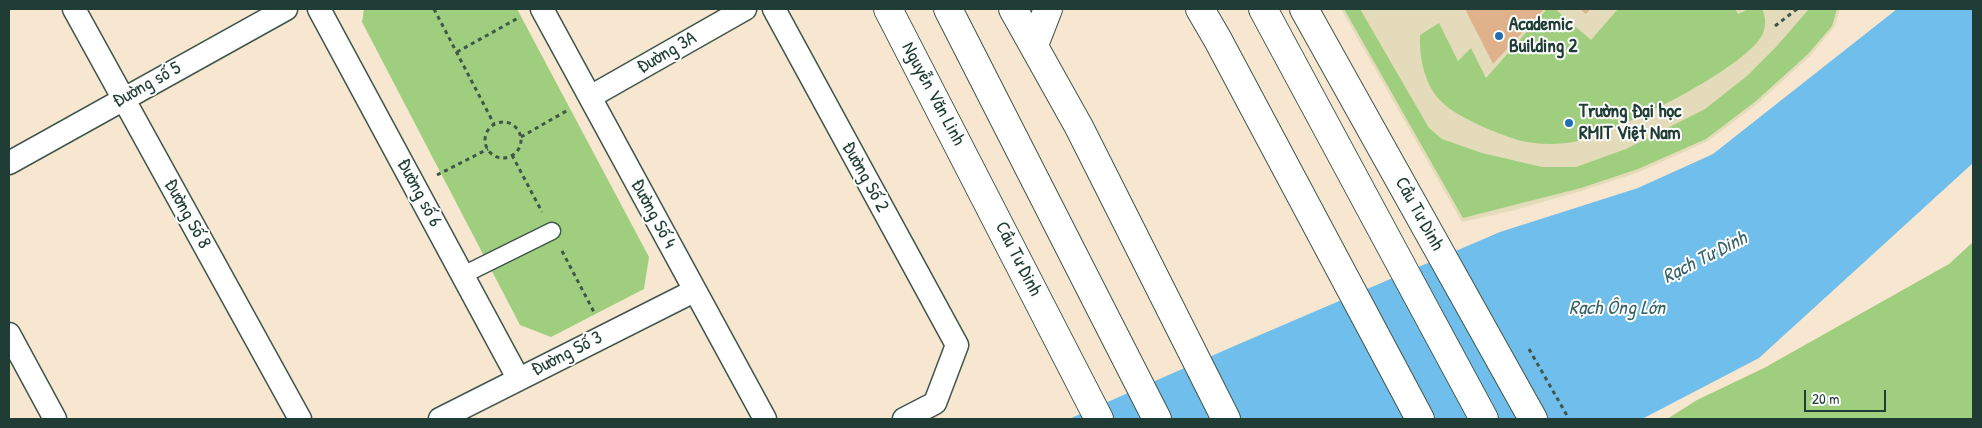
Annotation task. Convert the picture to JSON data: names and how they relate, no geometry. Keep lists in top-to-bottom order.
{
  "streets": {
    "main road": ["Nguyễn Văn Linh", "Cầu Tư Dinh"],
    "street": [
      "Đường 3A",
      "Đường số 5",
      "Đường Số 2",
      "Đường số 6",
      "Đường Số 8",
      "Đường Số 4",
      "Đường Số 3"
    ]
  },
  "crossings": [
    ["Đường 3A", "Đường Số 4"],
    ["Đường số 5", "Đường Số 8"],
    ["Nguyễn Văn Linh", "Cầu Tư Dinh"],
    ["Đường số 6", "Đường Số 3"],
    ["Đường Số 4", "Đường Số 3"]
  ],
  "water": ["Rạch Tư Dinh", "Rạch Ông Lớn"],
  "places": ["Academic Building 2", "Trường Đại học RMIT Việt Nam"],
  "scale_bar": "20 m"
}
